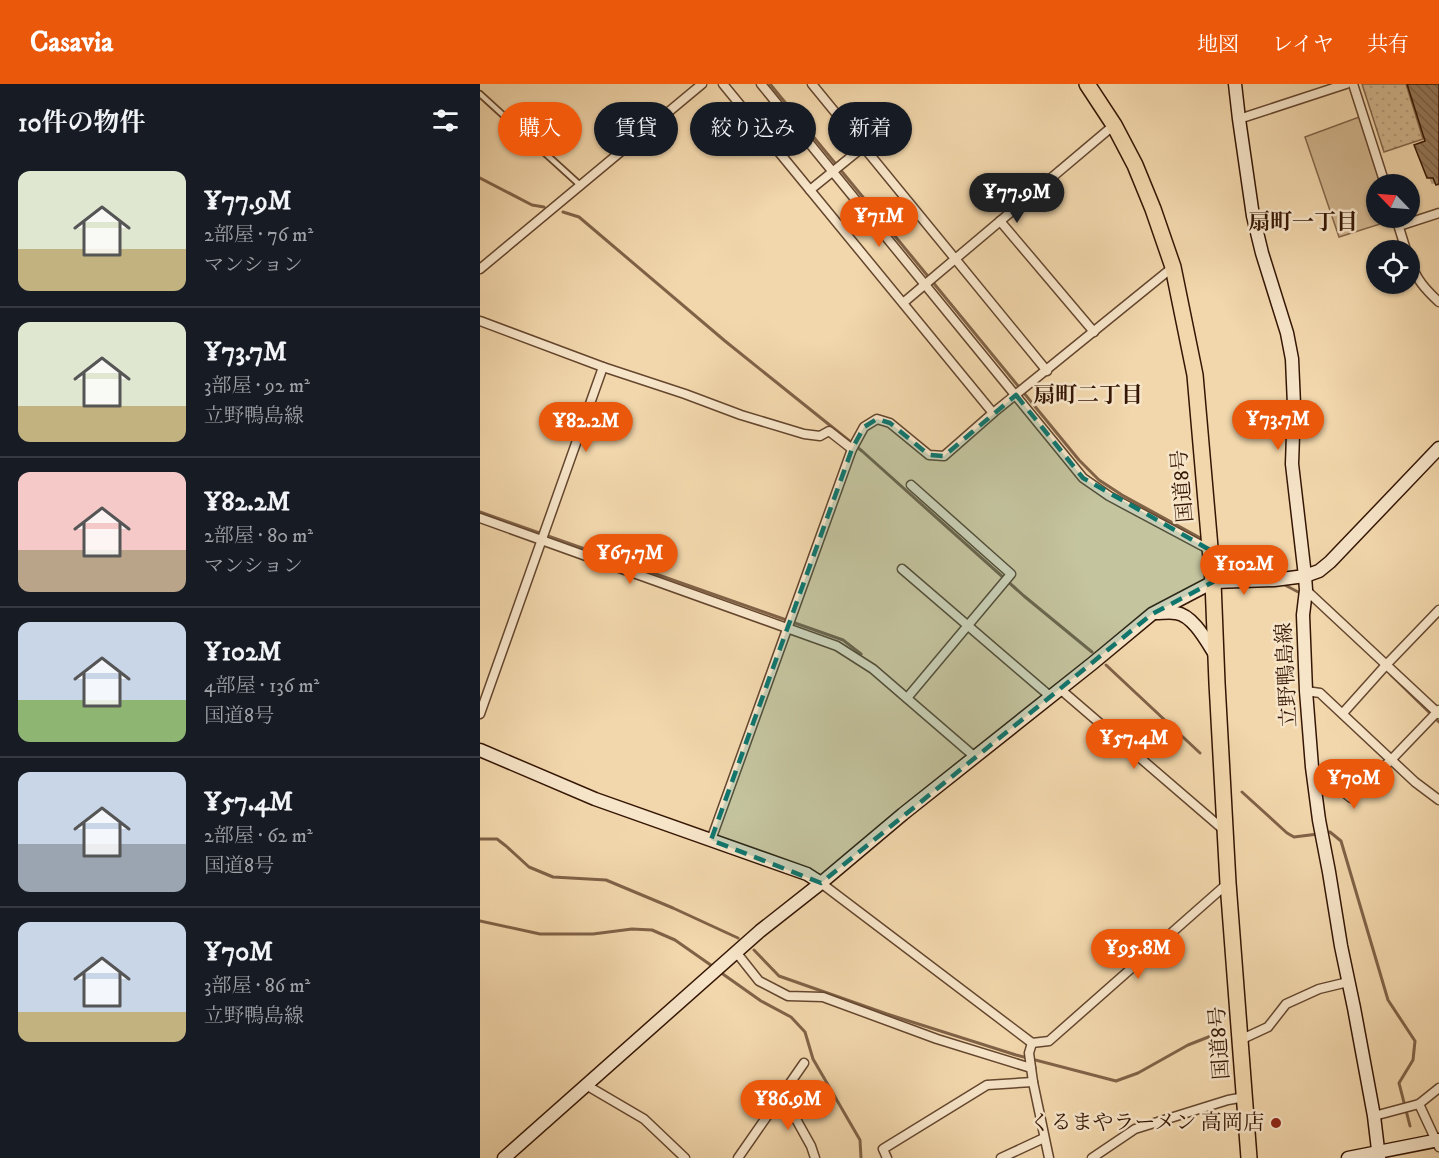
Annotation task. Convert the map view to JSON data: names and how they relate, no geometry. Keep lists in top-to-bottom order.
{
  "streets": {
    "highway": ["国道8号"],
    "street": ["立野鴨島線"]
  },
  "districts": ["扇町一丁目", "扇町二丁目"],
  "places": ["くるまやラーメン 高岡店"],
  "north": "top left",
  "page": {
    "header": "Casavia",
    "nav": ["地図", "レイヤ", "共有"],
    "heading": "10件の物件",
    "chip": [
      "購入",
      "賃貸",
      "絞り込み",
      "新着"
    ],
    "list": [
      {
        "name": "¥77.9M",
        "note": "2部屋 · 76 m² · マンション"
      },
      {
        "name": "¥73.7M",
        "note": "3部屋 · 92 m² · 立野鴨島線"
      },
      {
        "name": "¥82.2M",
        "note": "2部屋 · 80 m² · マンション"
      },
      {
        "name": "¥102M",
        "note": "4部屋 · 136 m² · 国道8号"
      },
      {
        "name": "¥57.4M",
        "note": "2部屋 · 62 m² · 国道8号"
      },
      {
        "name": "¥70M",
        "note": "3部屋 · 86 m² · 立野鴨島線"
      }
    ],
    "price": [
      "¥77.9M",
      "¥71M",
      "¥73.7M",
      "¥82.2M",
      "¥67.7M",
      "¥102M",
      "¥57.4M",
      "¥70M",
      "¥95.8M",
      "¥86.9M"
    ]
  }
}
